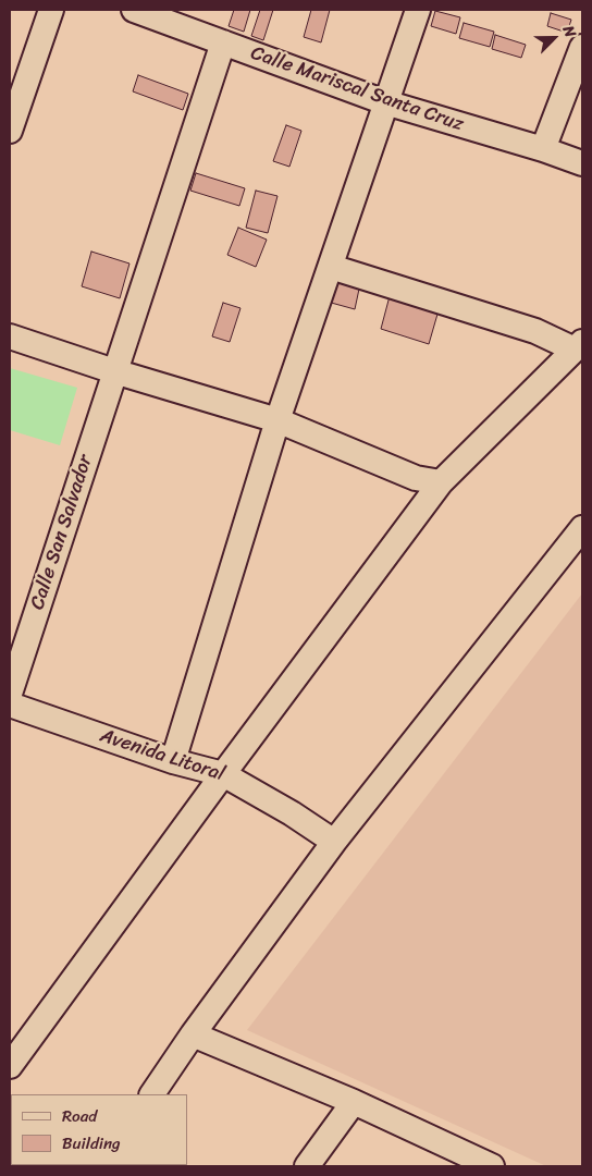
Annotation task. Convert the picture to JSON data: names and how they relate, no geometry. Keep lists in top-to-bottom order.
{
  "streets": {
    "street": ["Calle Mariscal Santa Cruz", "Calle San Salvador", "Avenida Litoral"]
  },
  "crossings": [
    ["Calle Mariscal Santa Cruz", "Calle San Salvador"]
  ],
  "legend": ["Road", "Building"],
  "north": "top right"
}
